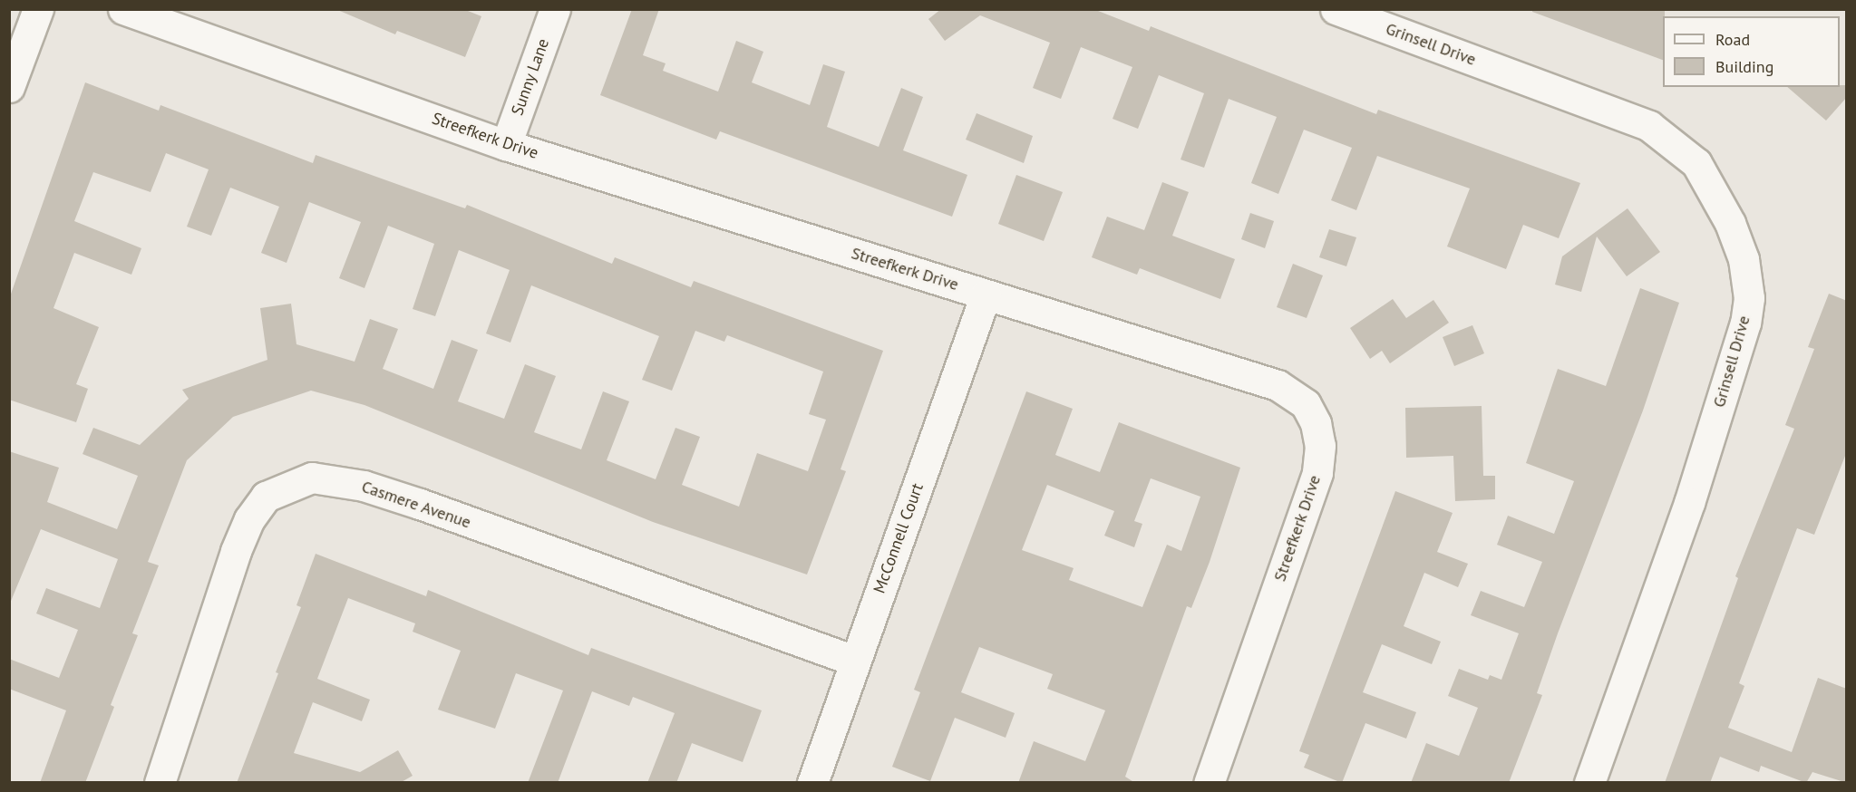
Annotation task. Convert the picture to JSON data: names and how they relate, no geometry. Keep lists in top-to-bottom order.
{
  "streets": {
    "street": [
      "Grinsell Drive",
      "Sunny Lane",
      "Streefkerk Drive",
      "Casmere Avenue",
      "McConnell Court"
    ]
  },
  "crossings": [
    ["Sunny Lane", "Streefkerk Drive"],
    ["Streefkerk Drive", "McConnell Court"],
    ["Casmere Avenue", "McConnell Court"]
  ],
  "legend": ["Road", "Building"]
}
